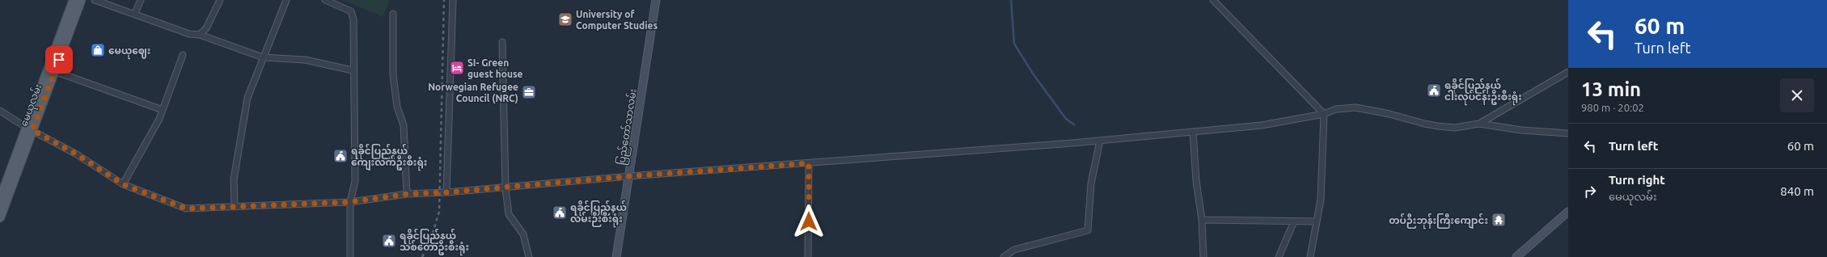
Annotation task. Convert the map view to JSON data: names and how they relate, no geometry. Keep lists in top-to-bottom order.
{
  "streets": {
    "main road": ["မေယုလမ်း"],
    "street": ["ပြည်တော်သာလမ်း"]
  },
  "places": {
    "school or university": ["University of Computer Studies"],
    "shop": ["မေယုဈေး"],
    "hotel": ["SI- Green guest house"],
    "public building": [
      "ရခိုင်ပြည်နယ် ငါးလုပ်ငန်းဦးစီးရုံး",
      "ရခိုင်ပြည်နယ် ကျေးလက်ဦးစီးရုံး",
      "ရခိုင်ပြည်နယ် လမ်းဉီးစီးရုံး",
      "ရခိုင်ပြည်နယ် သစ်တောဦးစီးရုံး"
    ],
    "office": ["Norwegian Refugee Council (NRC)"],
    "temple": ["တပ်ဉီးဘုန်းကြီးကျောင်း"]
  },
  "page": {
    "turn": ["60 m", "Turn left"],
    "heading": ["13 min", "980 m · 20:02"],
    "list": [
      {
        "name": "Turn left",
        "value": "60 m"
      },
      {
        "name": "Turn right",
        "note": "မေယုလမ်း",
        "value": "840 m"
      }
    ]
  }
}
